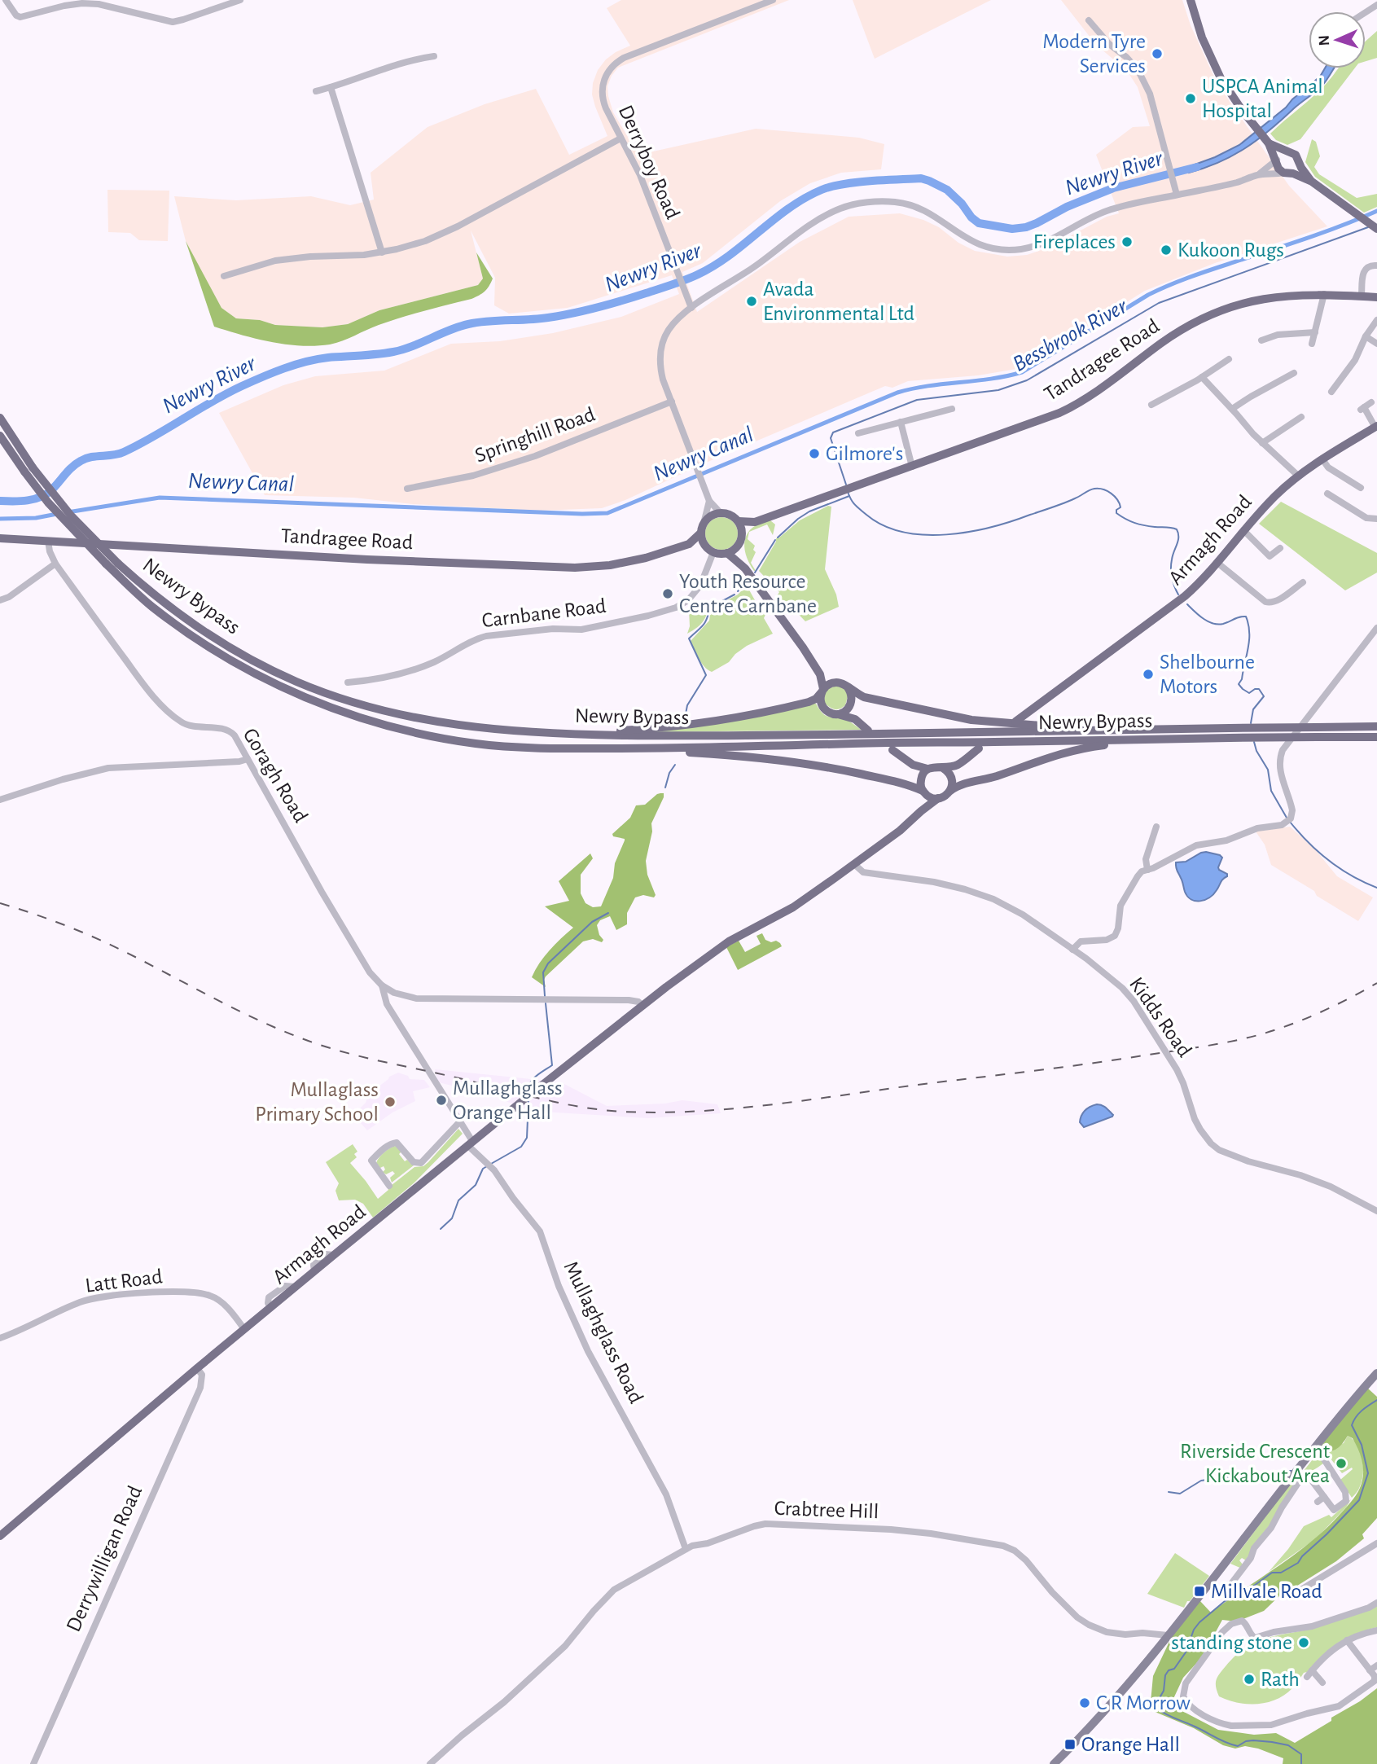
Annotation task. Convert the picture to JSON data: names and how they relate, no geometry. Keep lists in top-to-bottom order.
{
  "streets": {
    "highway": ["Tandragee Road", "Armagh Road", "Newry Bypass"],
    "street": [
      "Derryboy Road",
      "Springhill Road",
      "Carnbane Road",
      "Goragh Road",
      "Kidds Road",
      "Latt Road",
      "Mullaghglass Road",
      "Crabtree Hill",
      "Derrywilligan Road"
    ]
  },
  "crossings": [
    ["Tandragee Road", "Carnbane Road"],
    ["Tandragee Road", "Goragh Road"],
    ["Armagh Road", "Goragh Road"],
    ["Armagh Road", "Kidds Road"],
    ["Armagh Road", "Latt Road"],
    ["Armagh Road", "Mullaghglass Road"],
    ["Armagh Road", "Derrywilligan Road"],
    ["Goragh Road", "Mullaghglass Road"],
    ["Mullaghglass Road", "Crabtree Hill"]
  ],
  "water": ["Newry River", "Bessbrook River", "Newry Canal"],
  "places": {
    "other": [
      "Modern Tyre Services",
      "USPCA Animal Hospital",
      "Fireplaces",
      "Kukoon Rugs",
      "Avada Environmental Ltd",
      "Gilmore's",
      "Youth Resource Centre Carnbane",
      "Shelbourne Motors",
      "Mullaghglass Orange Hall",
      "Mullaglass Primary School",
      "Riverside Crescent Kickabout Area",
      "standing stone",
      "Rath",
      "C R Morrow"
    ],
    "transit": ["Millvale Road", "Orange Hall"]
  },
  "north": "left"
}
